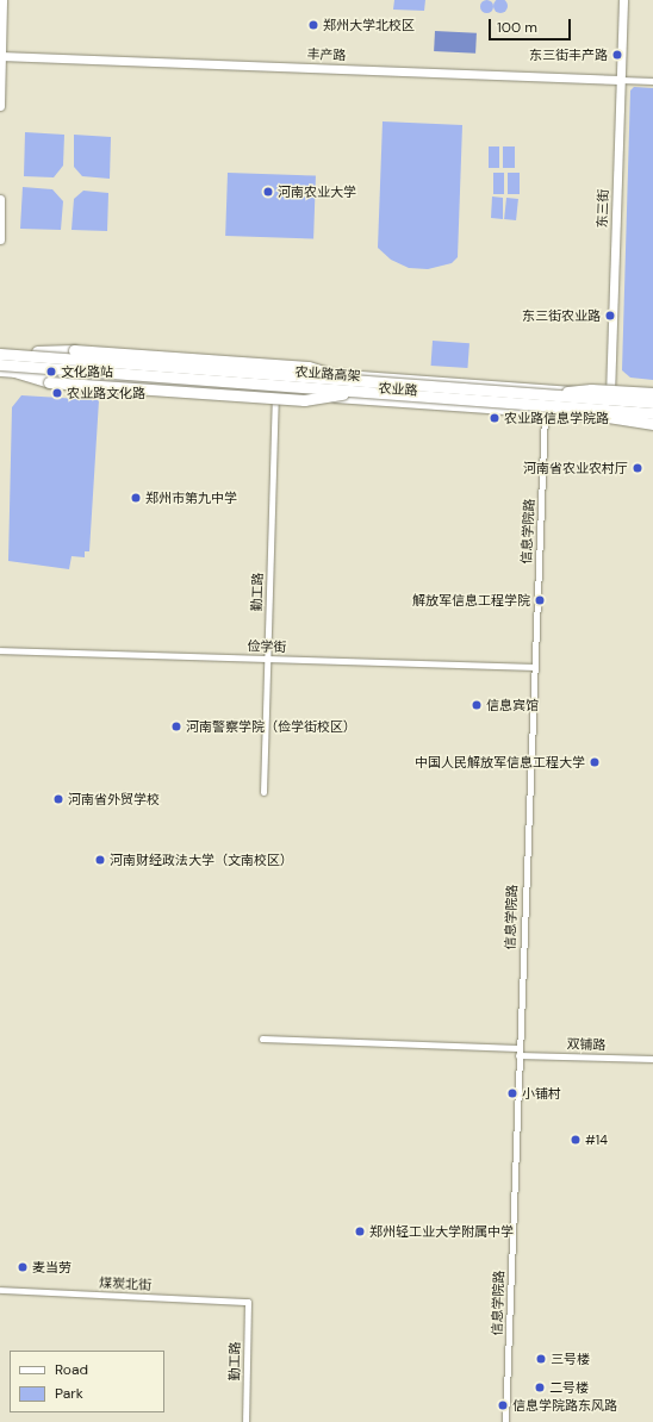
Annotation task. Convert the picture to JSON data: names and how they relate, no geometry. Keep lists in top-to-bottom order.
{
  "streets": {
    "highway": ["农业路高架"],
    "street": [
      "丰产路",
      "东三街",
      "农业路",
      "信息学院路",
      "勤工路",
      "俭学街",
      "双铺路",
      "煤炭北街"
    ]
  },
  "crossings": [
    ["丰产路", "东三街"],
    ["东三街", "农业路"],
    ["农业路", "信息学院路"],
    ["农业路", "勤工路"],
    ["信息学院路", "俭学街"],
    ["信息学院路", "双铺路"],
    ["勤工路", "俭学街"],
    ["勤工路", "煤炭北街"]
  ],
  "places": [
    "郑州大学北校区",
    "东三街丰产路",
    "河南农业大学",
    "东三街农业路",
    "文化路站",
    "农业路文化路",
    "农业路信息学院路",
    "河南省农业农村厅",
    "郑州市第九中学",
    "解放军信息工程学院",
    "信息宾馆",
    "河南警察学院（俭学街校区）",
    "中国人民解放军信息工程大学",
    "河南省外贸学校",
    "河南财经政法大学（文南校区）",
    "小铺村",
    "#14",
    "郑州轻工业大学附属中学",
    "麦当劳",
    "三号楼",
    "二号楼",
    "信息学院路东风路"
  ],
  "legend": ["Road", "Park"],
  "scale_bar": "100 m"
}
